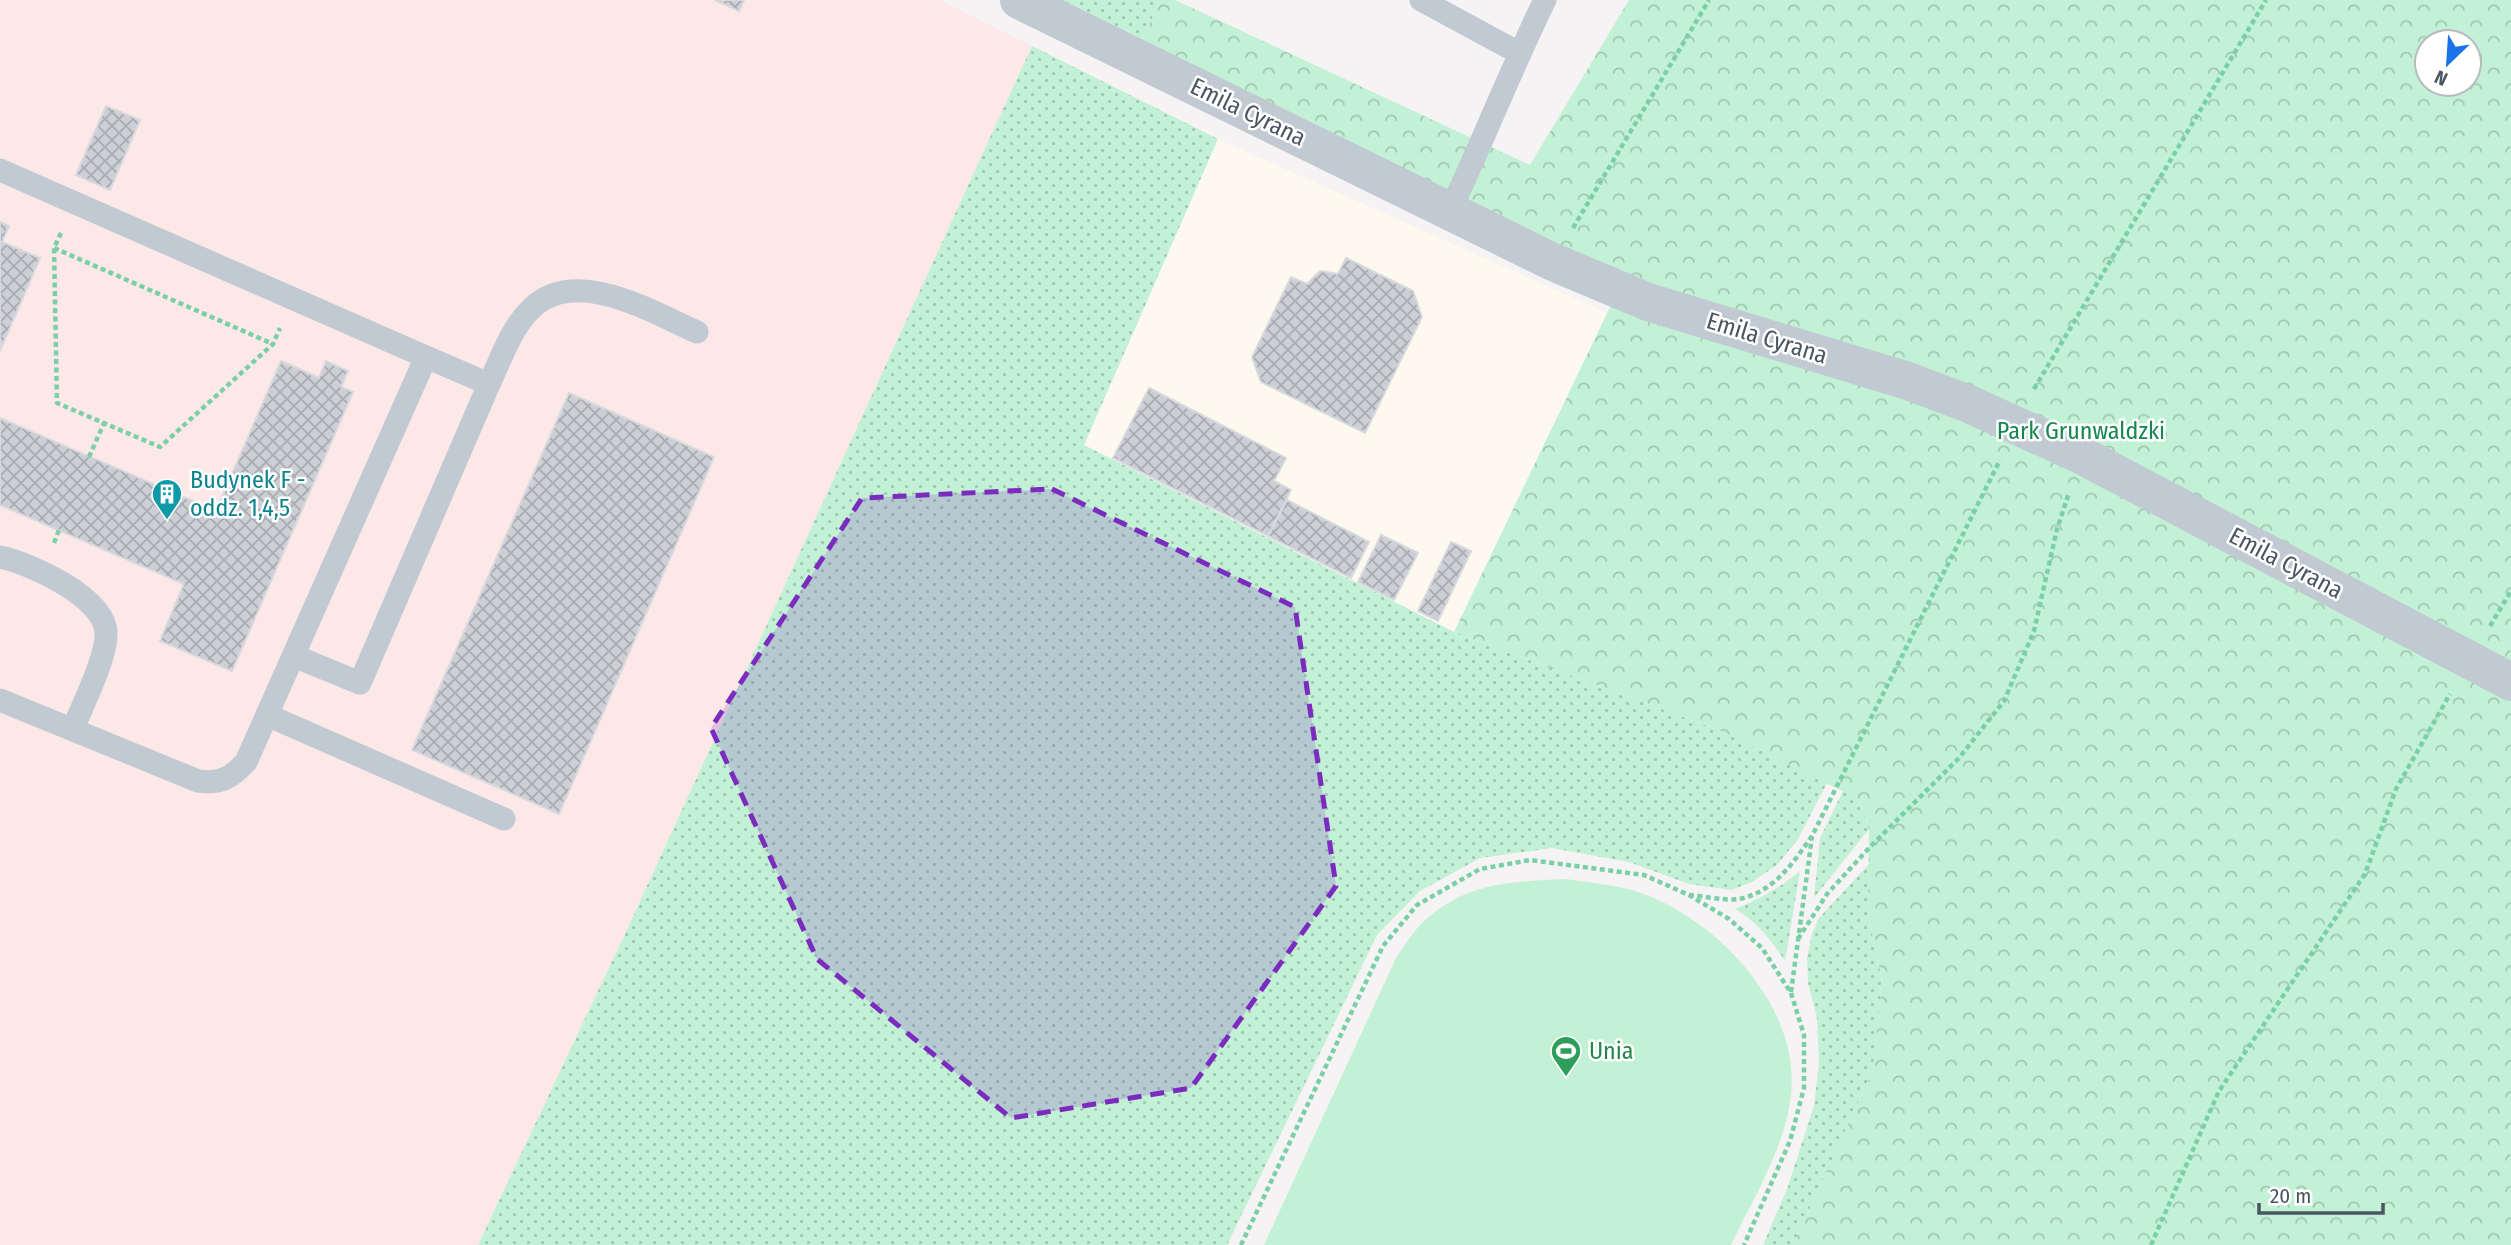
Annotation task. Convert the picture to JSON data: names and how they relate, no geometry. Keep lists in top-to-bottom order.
{
  "streets": {
    "street": ["Emila Cyrana"]
  },
  "parks": ["Park Grunwaldzki"],
  "places": {
    "building": ["Budynek F - oddz. 1,4,5"],
    "sports": ["Unia"]
  },
  "scale_bar": "20 m",
  "north": "bottom left"
}
